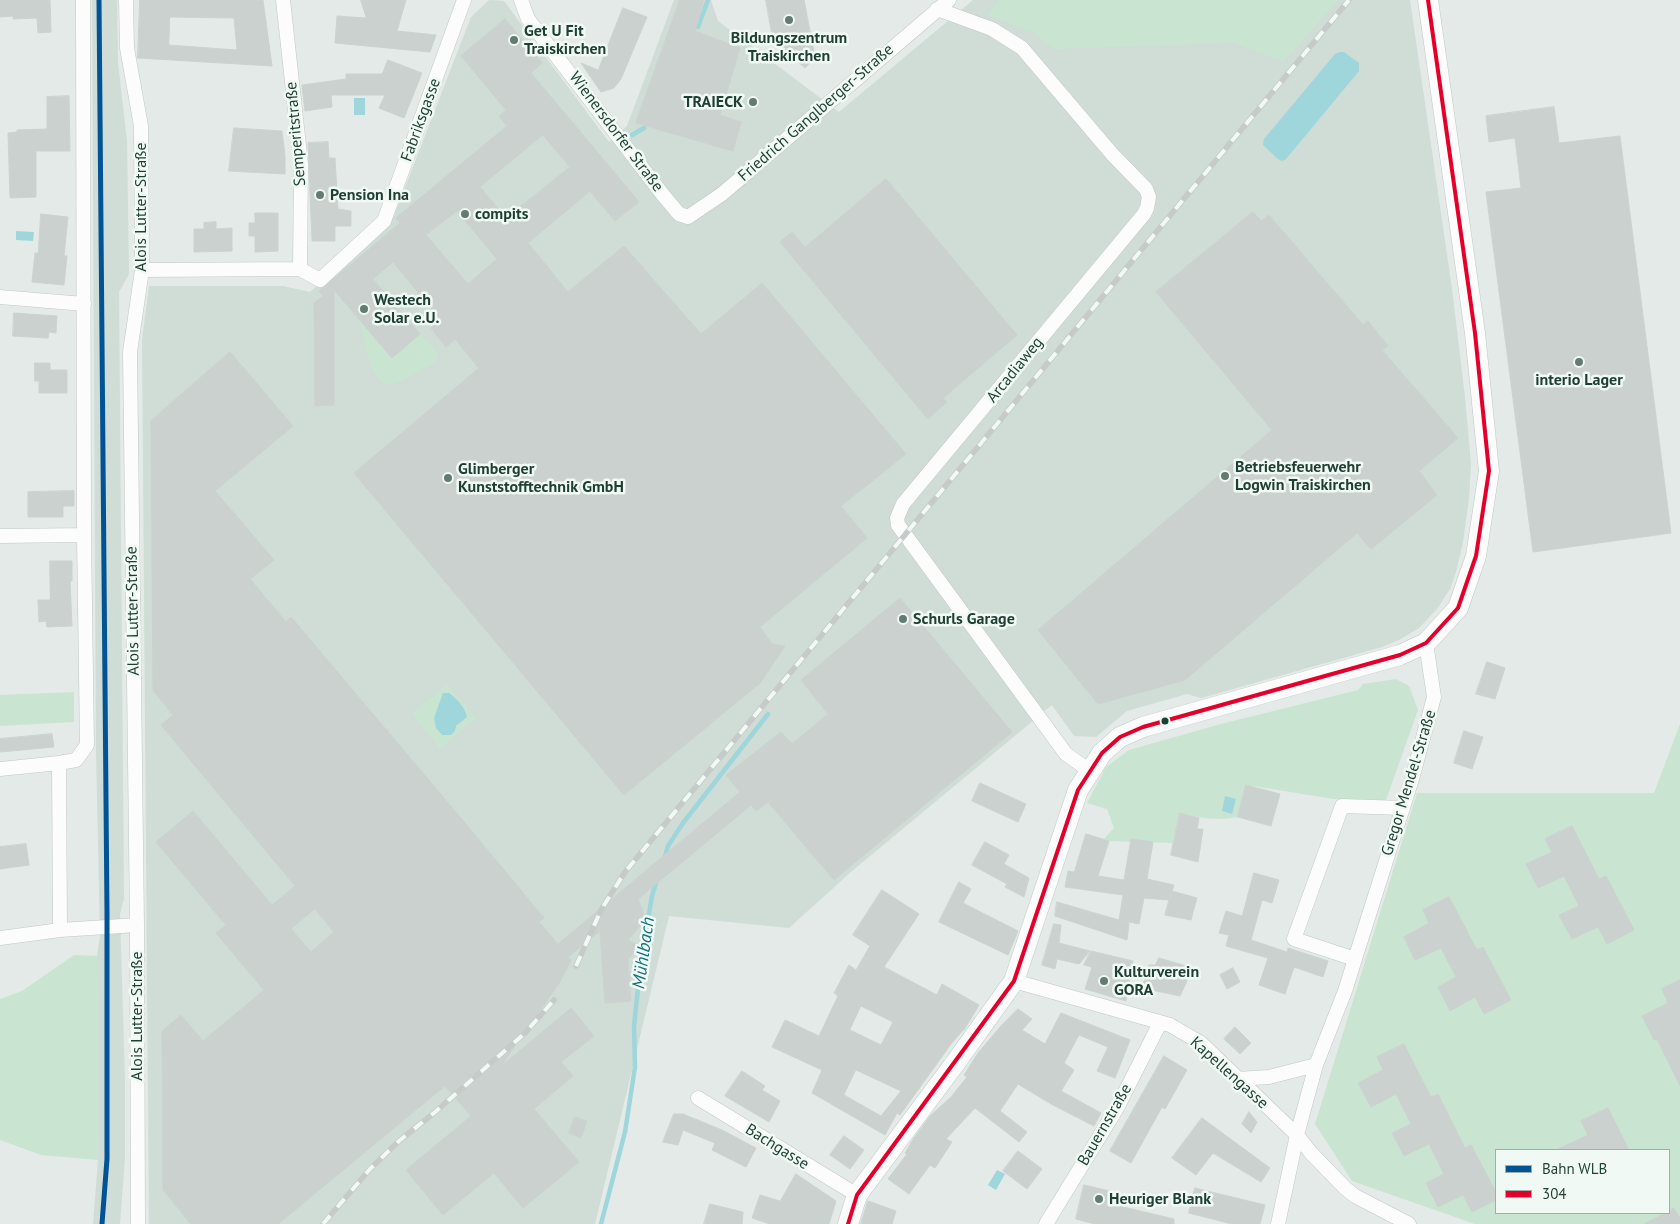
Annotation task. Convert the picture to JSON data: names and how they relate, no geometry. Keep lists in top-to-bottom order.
{
  "streets": {
    "street": [
      "Friedrich Ganglberger-Straße",
      "Fabriksgasse",
      "Wienersdorfer Straße",
      "Semperitstraße",
      "Alois Lutter-Straße",
      "Arcadiaweg",
      "Gregor Mendel-Straße",
      "Kapellengasse",
      "Bauernstraße",
      "Bachgasse"
    ]
  },
  "crossings": [
    ["Friedrich Ganglberger-Straße", "Wienersdorfer Straße"],
    ["Friedrich Ganglberger-Straße", "Arcadiaweg"],
    ["Fabriksgasse", "Semperitstraße"],
    ["Gregor Mendel-Straße", "Kapellengasse"],
    ["Kapellengasse", "Bauernstraße"]
  ],
  "water": ["Mühlbach"],
  "places": [
    "Bildungszentrum Traiskirchen",
    "Get U Fit Traiskirchen",
    "TRAIECK",
    "Pension Ina",
    "compits",
    "Westech Solar e.U.",
    "interio Lager",
    "Betriebsfeuerwehr Logwin Traiskirchen",
    "Glimberger Kunststofftechnik GmbH",
    "Schurls Garage",
    "Kulturverein GORA",
    "Heuriger Blank"
  ],
  "lines": ["rail line WLB", "transit line 304"],
  "legend": ["Bahn WLB", "304"]
}
